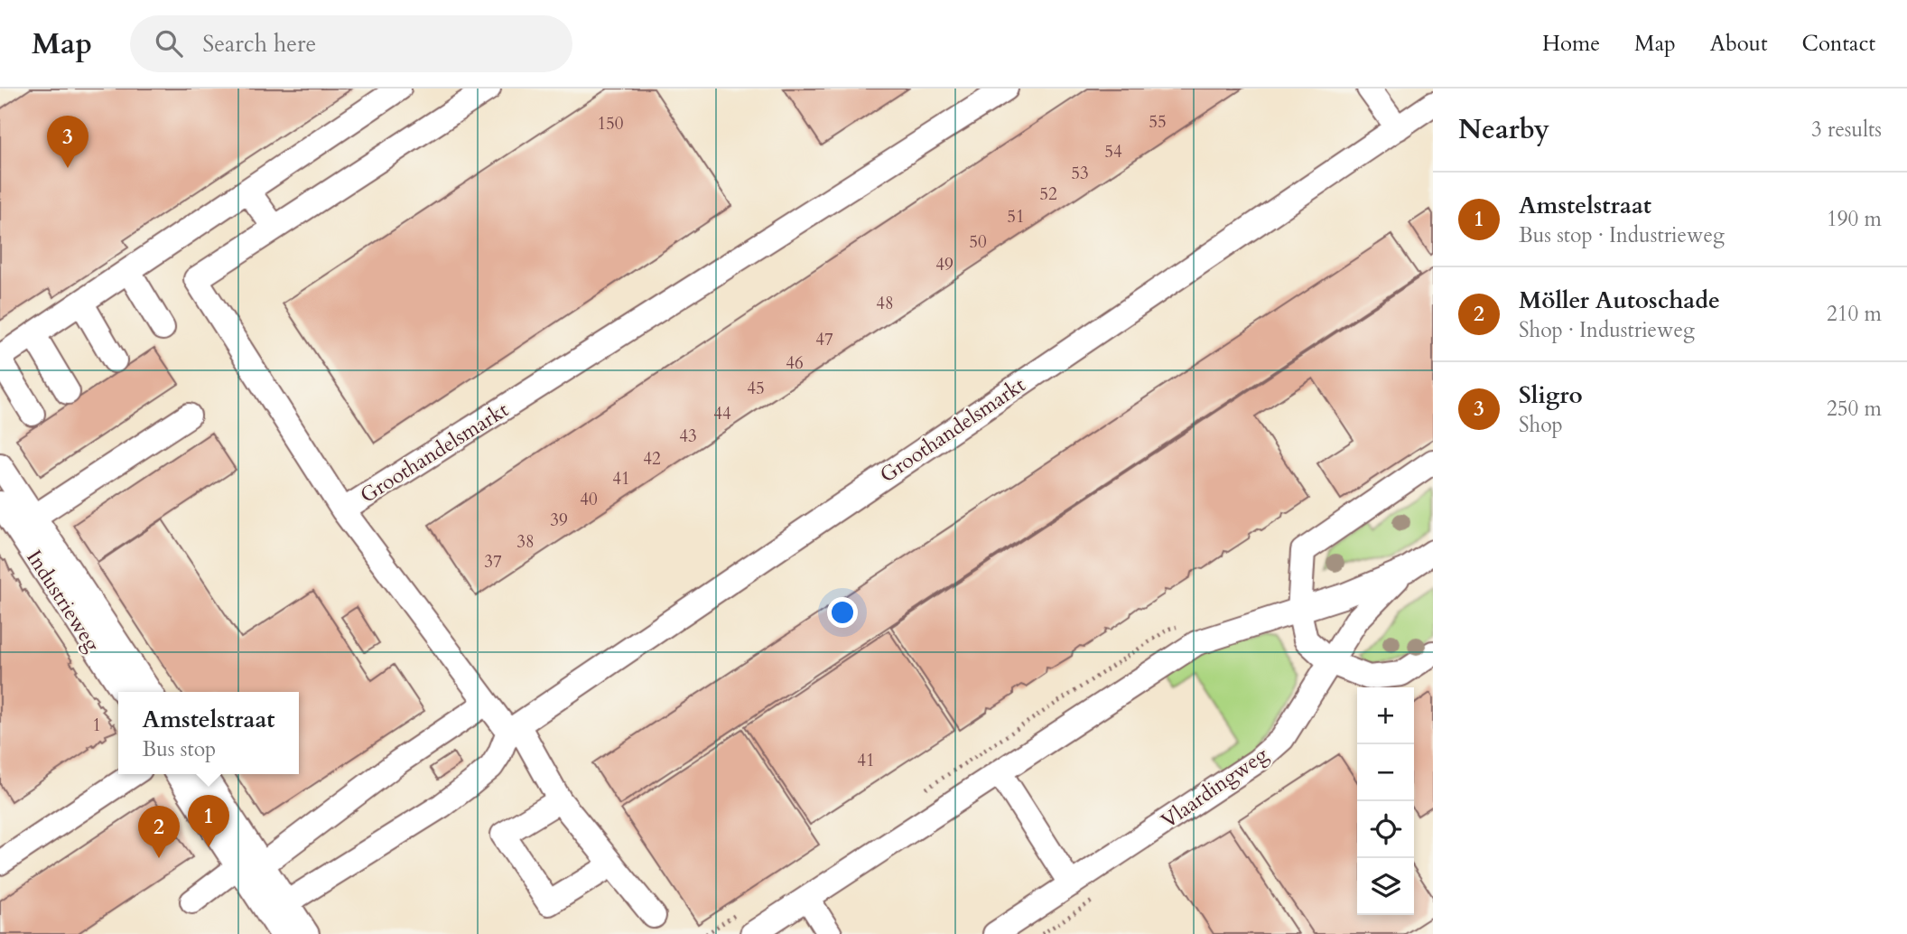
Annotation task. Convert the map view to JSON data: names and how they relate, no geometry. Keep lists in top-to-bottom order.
{
  "streets": {
    "street": ["Groothandelsmarkt", "Industrieweg", "Vlaardingweg"]
  },
  "house_numbers": [
    "55",
    "150",
    "54",
    "53",
    "52",
    "51",
    "50",
    "49",
    "48",
    "47",
    "46",
    "45",
    "44",
    "43",
    "42",
    "41",
    "40",
    "39",
    "38",
    "37",
    "1",
    "41"
  ],
  "page": {
    "header": "Map",
    "search": "Search here",
    "nav": [
      "Home",
      "Map",
      "About",
      "Contact"
    ],
    "heading": ["Nearby", "3 results"],
    "pins": ["3", "1", "2"],
    "list": [
      {
        "mark": "1",
        "name": "Amstelstraat",
        "note": "Bus stop · Industrieweg",
        "value": "190 m"
      },
      {
        "mark": "2",
        "name": "Möller Autoschade",
        "note": "Shop · Industrieweg",
        "value": "210 m"
      },
      {
        "mark": "3",
        "name": "Sligro",
        "note": "Shop",
        "value": "250 m"
      }
    ],
    "map_buttons": ["+", "−"],
    "popup": ["Amstelstraat", "Bus stop"]
  }
}
